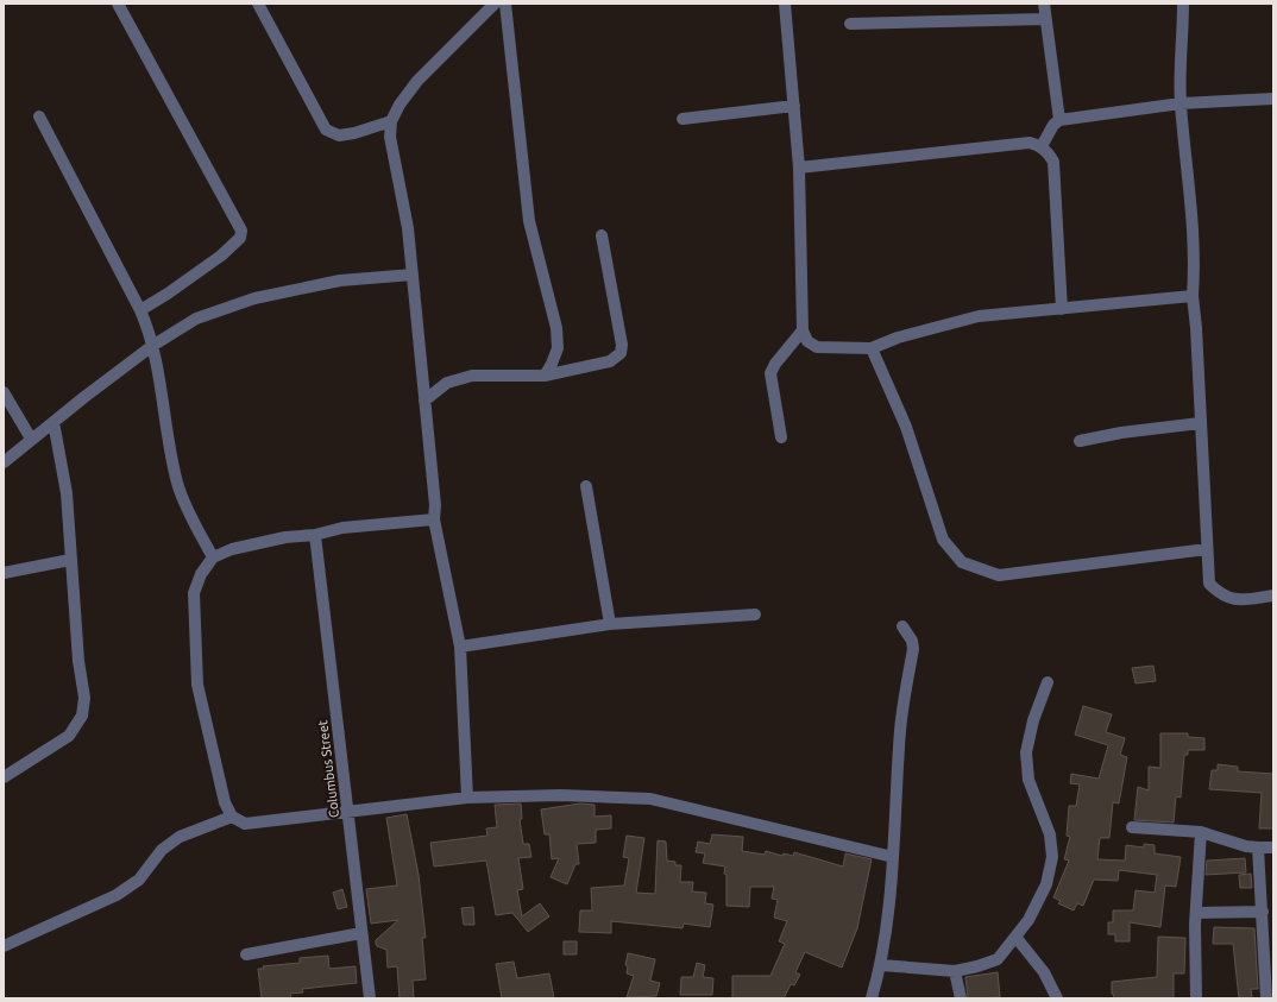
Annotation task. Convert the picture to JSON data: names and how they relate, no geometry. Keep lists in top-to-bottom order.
{
  "streets": {
    "street": ["Columbus Street"]
  }
}
